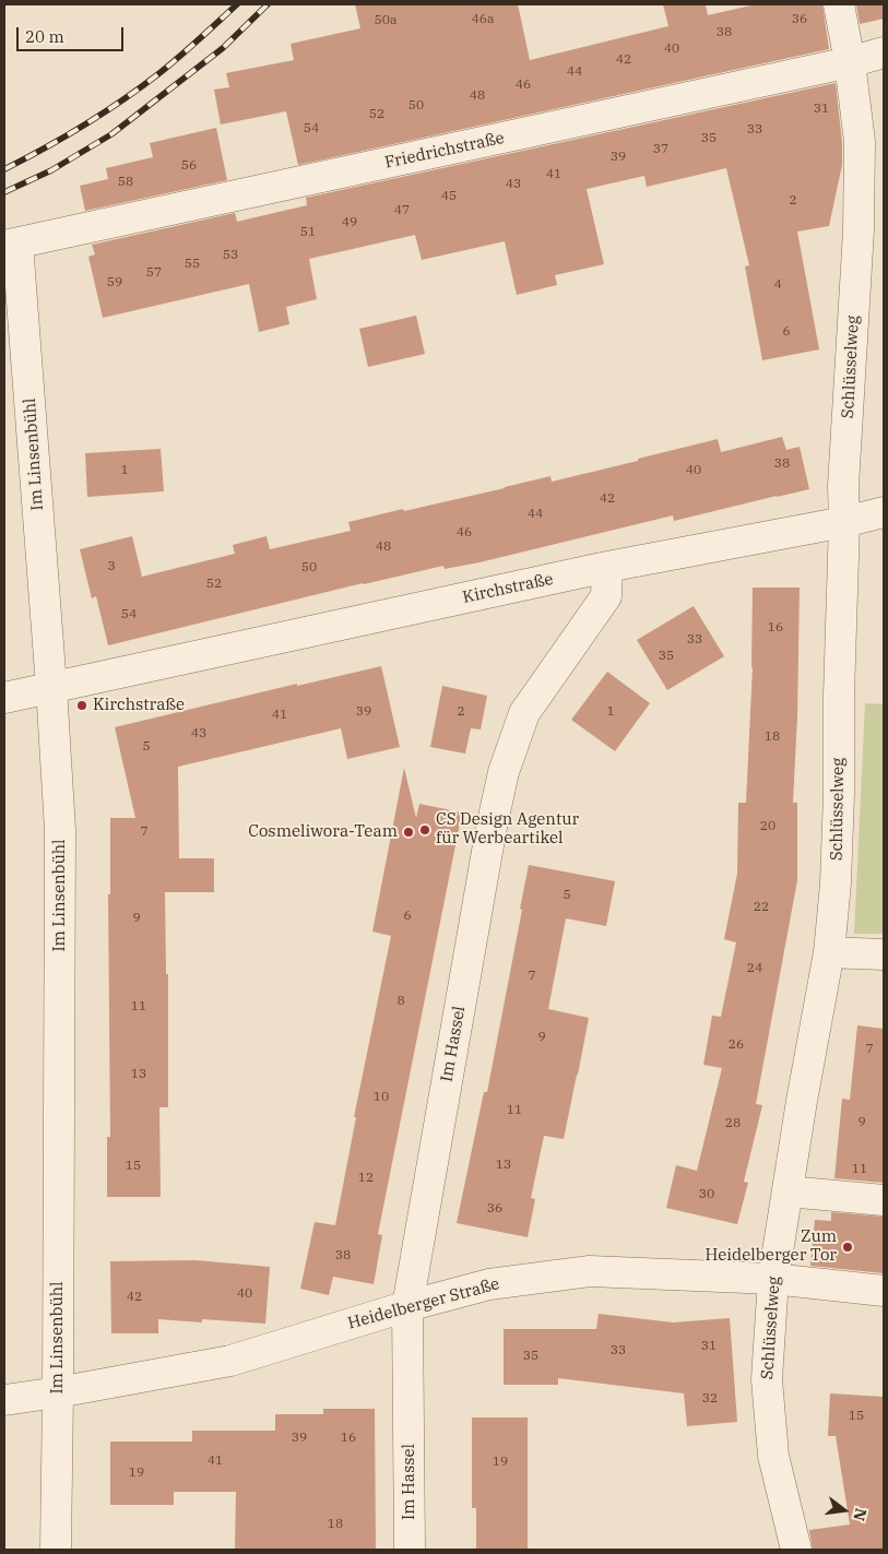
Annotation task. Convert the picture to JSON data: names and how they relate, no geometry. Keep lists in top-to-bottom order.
{
  "streets": {
    "street": [
      "Friedrichstraße",
      "Schlüsselweg",
      "Im Linsenbühl",
      "Kirchstraße",
      "Im Hassel",
      "Heidelberger Straße"
    ]
  },
  "crossings": [
    ["Friedrichstraße", "Schlüsselweg"],
    ["Friedrichstraße", "Im Linsenbühl"],
    ["Schlüsselweg", "Kirchstraße"],
    ["Schlüsselweg", "Heidelberger Straße"],
    ["Im Linsenbühl", "Kirchstraße"],
    ["Im Linsenbühl", "Heidelberger Straße"],
    ["Kirchstraße", "Im Hassel"],
    ["Im Hassel", "Heidelberger Straße"]
  ],
  "places": [
    "Kirchstraße",
    "CS Design Agentur für Werbeartikel",
    "Cosmeliwora-Team",
    "Zum Heidelberger Tor"
  ],
  "house_numbers": [
    "46a",
    "36",
    "50a",
    "38",
    "40",
    "42",
    "44",
    "46",
    "48",
    "50",
    "31",
    "52",
    "54",
    "33",
    "35",
    "37",
    "39",
    "56",
    "41",
    "58",
    "43",
    "45",
    "2",
    "47",
    "49",
    "51",
    "53",
    "55",
    "57",
    "59",
    "4",
    "6",
    "38",
    "1",
    "40",
    "42",
    "44",
    "46",
    "48",
    "3",
    "50",
    "52",
    "54",
    "16",
    "33",
    "35",
    "39",
    "2",
    "1",
    "41",
    "43",
    "18",
    "5",
    "20",
    "7",
    "5",
    "22",
    "6",
    "9",
    "24",
    "7",
    "8",
    "11",
    "9",
    "26",
    "7",
    "13",
    "10",
    "11",
    "9",
    "28",
    "13",
    "15",
    "11",
    "12",
    "30",
    "36",
    "38",
    "40",
    "42",
    "31",
    "33",
    "35",
    "32",
    "15",
    "39",
    "16",
    "41",
    "19",
    "19",
    "18"
  ],
  "scale_bar": "20 m",
  "north": "right"
}
